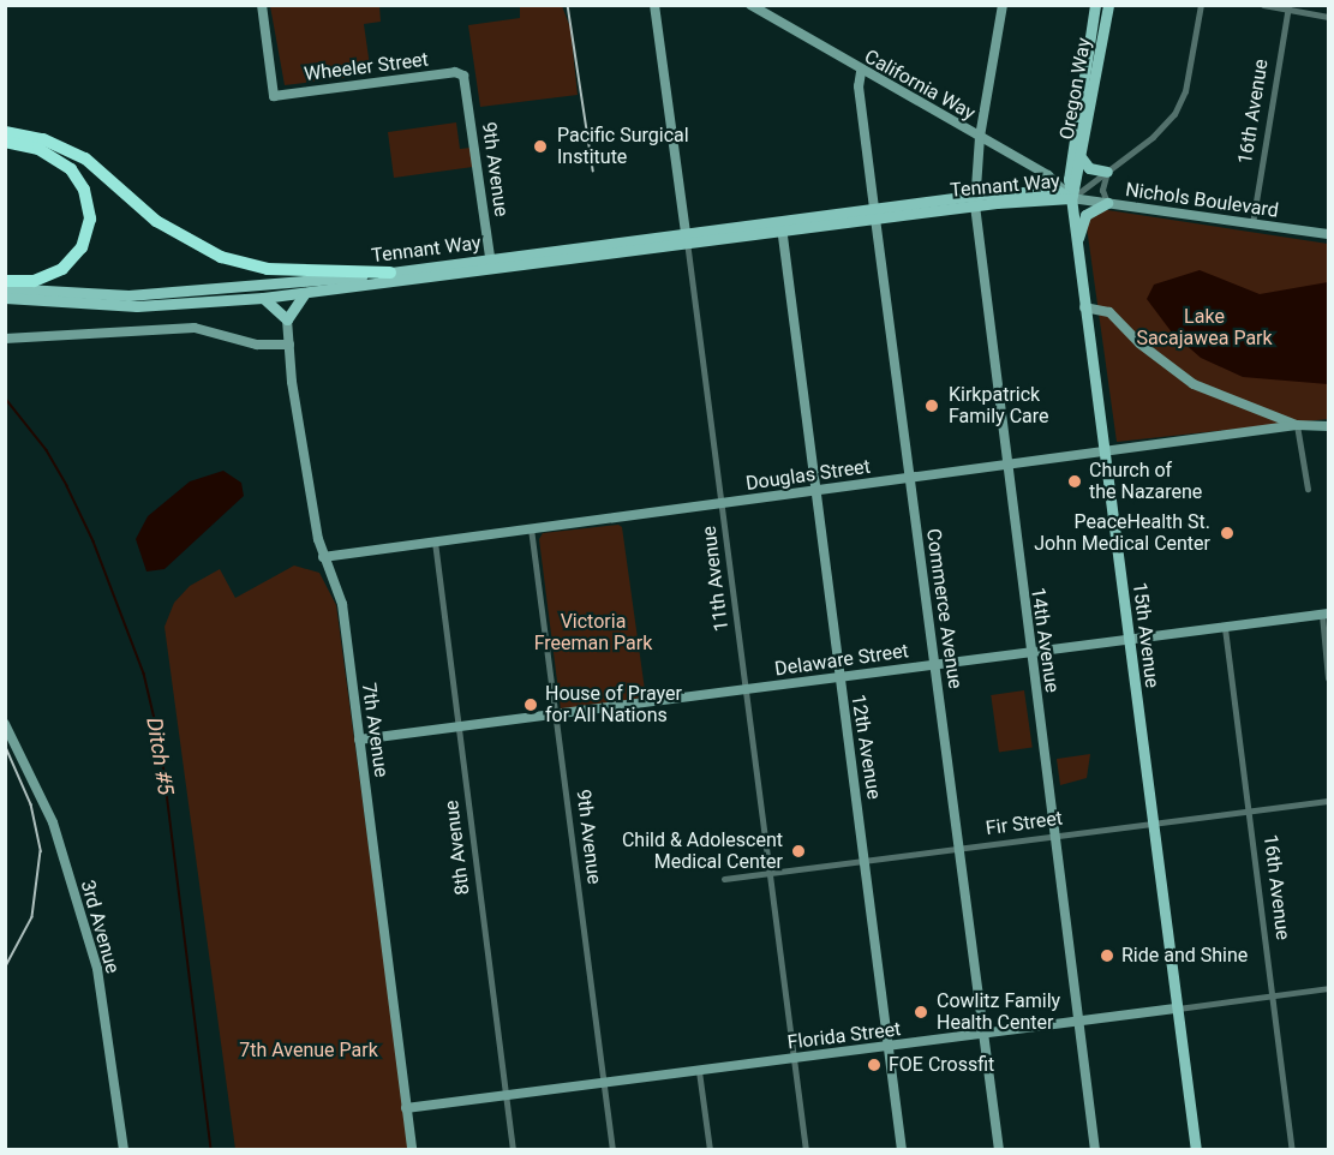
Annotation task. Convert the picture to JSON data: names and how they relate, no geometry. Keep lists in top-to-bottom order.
{
  "streets": {
    "main road": ["Oregon Way", "Tennant Way", "15th Avenue"],
    "street": [
      "Wheeler Street",
      "California Way",
      "16th Avenue",
      "9th Avenue",
      "Nichols Boulevard",
      "Douglas Street",
      "11th Avenue",
      "Commerce Avenue",
      "14th Avenue",
      "Delaware Street",
      "7th Avenue",
      "12th Avenue",
      "Fir Street",
      "8th Avenue",
      "3rd Avenue",
      "Florida Street"
    ]
  },
  "crossings": [
    ["Wheeler Street", "9th Avenue"],
    ["California Way", "Oregon Way"],
    ["California Way", "Tennant Way"],
    ["California Way", "Nichols Boulevard"],
    ["California Way", "Commerce Avenue"],
    ["California Way", "15th Avenue"],
    ["California Way", "14th Avenue"],
    ["Oregon Way", "Tennant Way"],
    ["Oregon Way", "Nichols Boulevard"],
    ["Oregon Way", "15th Avenue"],
    ["16th Avenue", "Nichols Boulevard"],
    ["16th Avenue", "Delaware Street"],
    ["16th Avenue", "Fir Street"],
    ["16th Avenue", "Florida Street"],
    ["9th Avenue", "Tennant Way"],
    ["9th Avenue", "Douglas Street"],
    ["9th Avenue", "Delaware Street"],
    ["9th Avenue", "Florida Street"],
    ["Tennant Way", "Nichols Boulevard"],
    ["Tennant Way", "11th Avenue"],
    ["Tennant Way", "Commerce Avenue"],
    ["Tennant Way", "15th Avenue"],
    ["Tennant Way", "14th Avenue"],
    ["Tennant Way", "12th Avenue"],
    ["Nichols Boulevard", "15th Avenue"],
    ["Douglas Street", "11th Avenue"],
    ["Douglas Street", "Commerce Avenue"],
    ["Douglas Street", "15th Avenue"],
    ["Douglas Street", "14th Avenue"],
    ["Douglas Street", "7th Avenue"],
    ["Douglas Street", "12th Avenue"],
    ["Douglas Street", "8th Avenue"],
    ["11th Avenue", "Delaware Street"],
    ["11th Avenue", "Fir Street"],
    ["11th Avenue", "Florida Street"],
    ["Commerce Avenue", "Delaware Street"],
    ["Commerce Avenue", "Fir Street"],
    ["Commerce Avenue", "Florida Street"],
    ["15th Avenue", "Delaware Street"],
    ["15th Avenue", "Fir Street"],
    ["15th Avenue", "Florida Street"],
    ["14th Avenue", "Delaware Street"],
    ["14th Avenue", "Fir Street"],
    ["14th Avenue", "Florida Street"],
    ["Delaware Street", "7th Avenue"],
    ["Delaware Street", "12th Avenue"],
    ["Delaware Street", "8th Avenue"],
    ["7th Avenue", "Florida Street"],
    ["12th Avenue", "Fir Street"],
    ["12th Avenue", "Florida Street"],
    ["8th Avenue", "Florida Street"]
  ],
  "water": ["Ditch #5"],
  "parks": ["Lake Sacajawea Park", "Victoria Freeman Park", "7th Avenue Park"],
  "places": [
    "Pacific Surgical Institute",
    "Kirkpatrick Family Care",
    "Church of the Nazarene",
    "PeaceHealth St. John Medical Center",
    "House of Prayer for All Nations",
    "Child & Adolescent Medical Center",
    "Ride and Shine",
    "Cowlitz Family Health Center",
    "FOE Crossfit"
  ]
}
